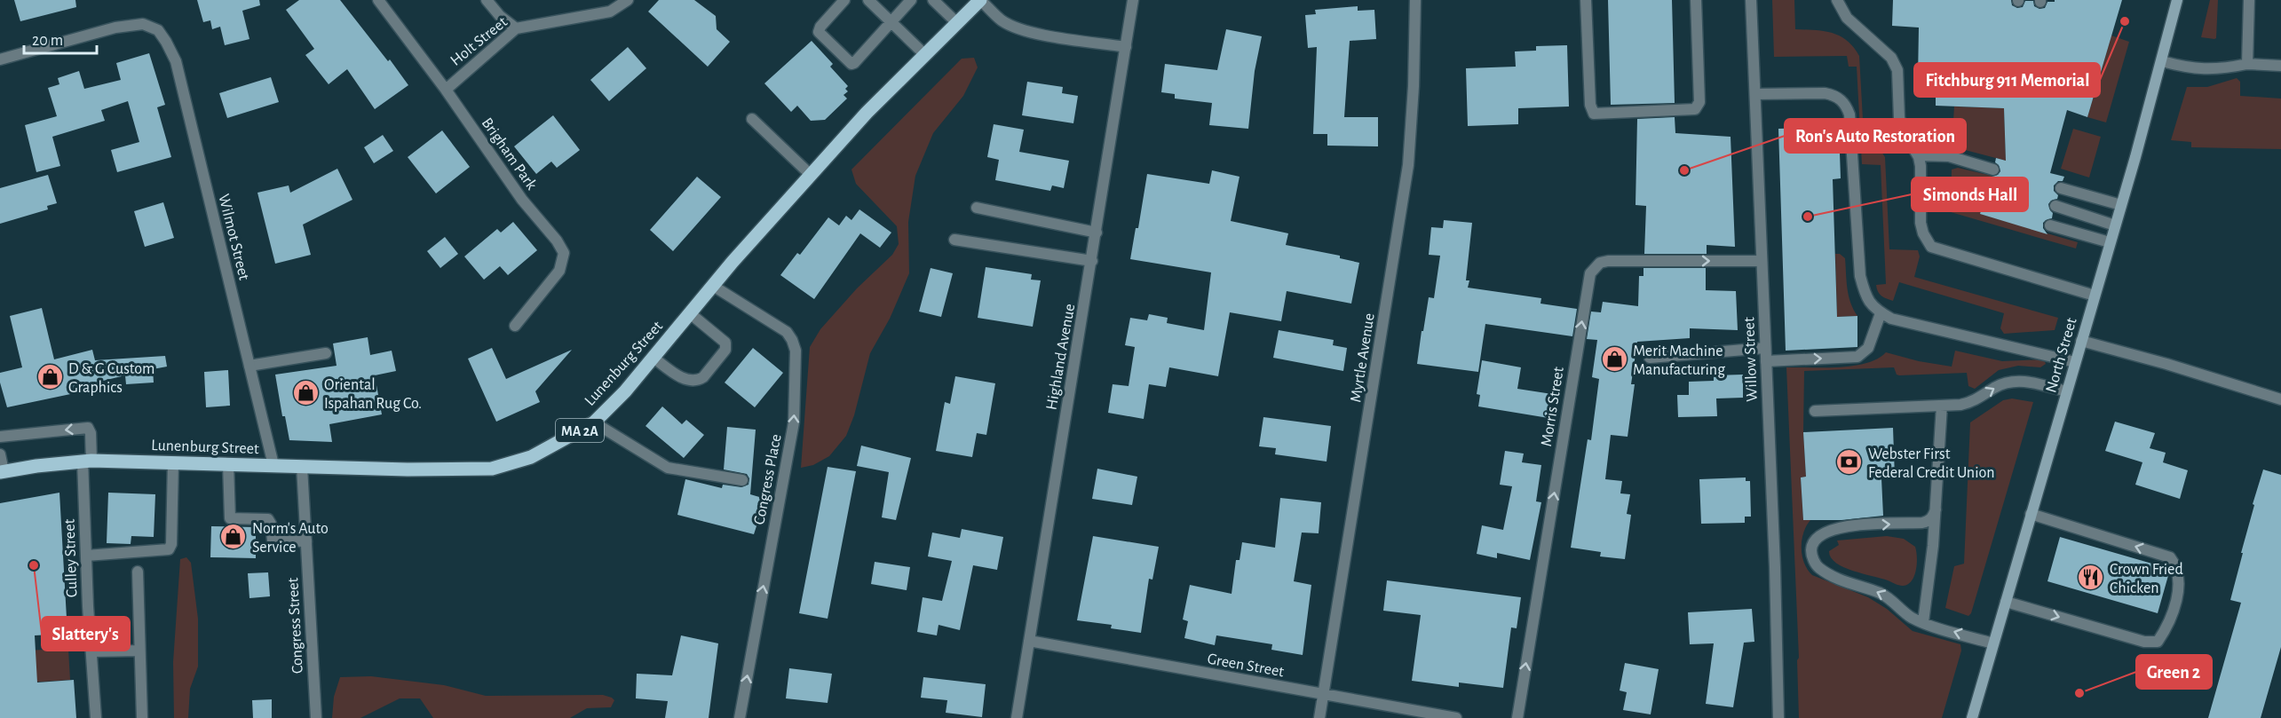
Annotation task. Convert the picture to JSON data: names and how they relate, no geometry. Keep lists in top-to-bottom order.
{
  "streets": {
    "main road": ["Lunenburg Street", "MA 2A"],
    "street": [
      "Holt Street",
      "Brigham Park",
      "Wilmot Street",
      "North Street",
      "Highland Avenue",
      "Myrtle Avenue",
      "Willow Street",
      "Morris Street",
      "Congress Place",
      "Culley Street",
      "Congress Street",
      "Green Street"
    ]
  },
  "crossings": [
    ["Holt Street", "Brigham Park"],
    ["Wilmot Street", "Lunenburg Street"],
    ["Highland Avenue", "Green Street"],
    ["Myrtle Avenue", "Green Street"],
    ["Willow Street", "Morris Street"],
    ["Lunenburg Street", "Congress Place"],
    ["Lunenburg Street", "Culley Street"],
    ["Lunenburg Street", "Congress Street"]
  ],
  "one_way": ["Morris Street", "Congress Place"],
  "places": {
    "other": [
      "Fitchburg 911 Memorial",
      "Ron's Auto Restoration",
      "Simonds Hall",
      "Slattery's",
      "Green 2"
    ],
    "shop": [
      "Merit Machine Manufacturing",
      "D & G Custom Graphics",
      "Oriental Ispahan Rug Co.",
      "Norm's Auto Service"
    ],
    "bank": ["Webster First Federal Credit Union"],
    "restaurant": ["Crown Fried Chicken"]
  },
  "scale_bar": "20 m"
}
